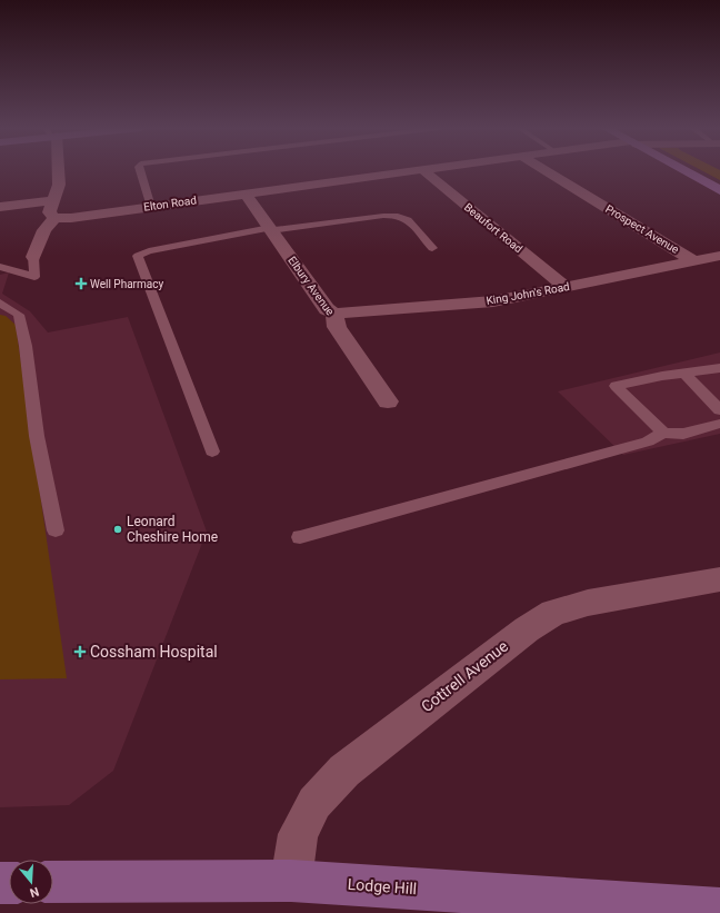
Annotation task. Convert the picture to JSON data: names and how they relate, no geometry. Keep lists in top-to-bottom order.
{
  "streets": {
    "street": [
      "Elton Road",
      "Beaufort Road",
      "Prospect Avenue",
      "Elbury Avenue",
      "King John's Road",
      "Cottrell Avenue",
      "Lodge Hill"
    ]
  },
  "crossings": [
    ["Elton Road", "Elbury Avenue"],
    ["Beaufort Road", "King John's Road"],
    ["Prospect Avenue", "King John's Road"],
    ["Elbury Avenue", "King John's Road"],
    ["Cottrell Avenue", "Lodge Hill"]
  ],
  "places": {
    "health": ["Well Pharmacy", "Cossham Hospital"],
    "other": ["Leonard Cheshire Home"]
  },
  "north": "bottom"
}
